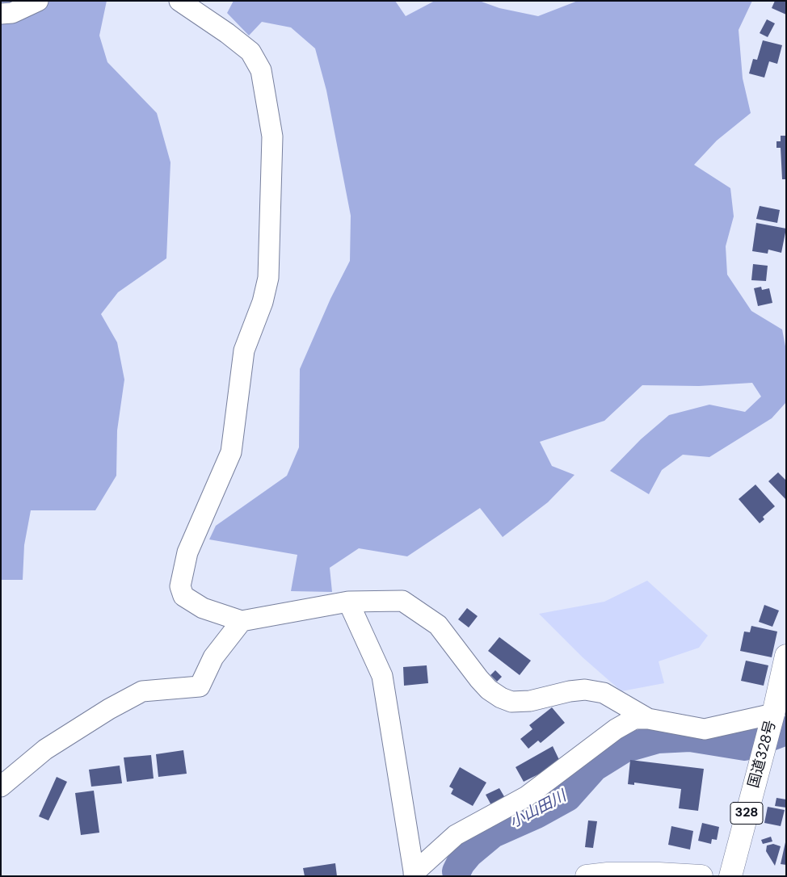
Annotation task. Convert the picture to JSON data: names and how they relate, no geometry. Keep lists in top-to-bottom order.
{
  "streets": {
    "highway": ["国道328号", "328"]
  },
  "water": ["小山田川"]
}
